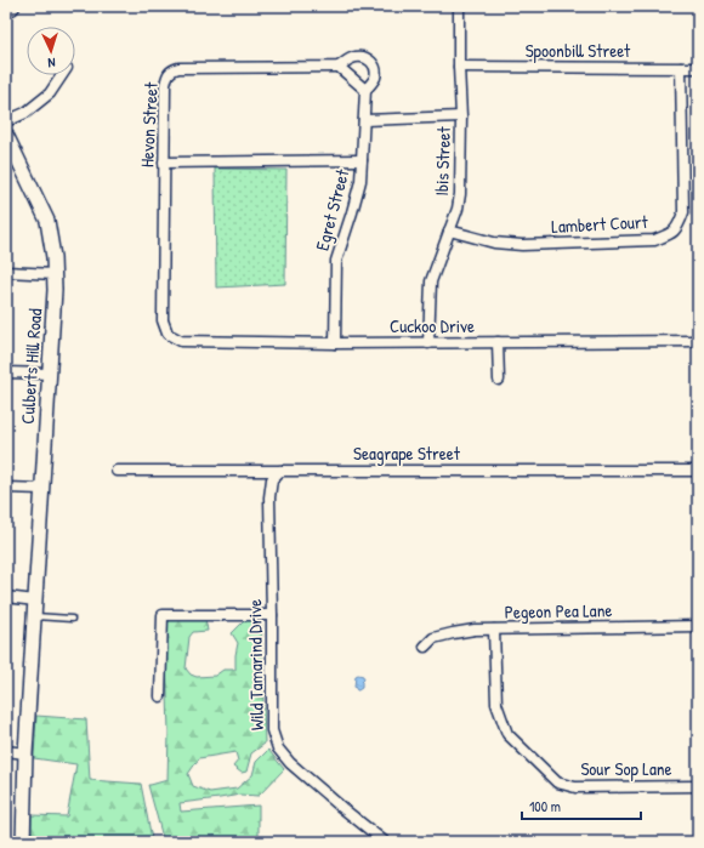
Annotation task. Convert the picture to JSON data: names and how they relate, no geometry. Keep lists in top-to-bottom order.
{
  "streets": {
    "street": [
      "Spoonbill Street",
      "Hevon Street",
      "Ibis Street",
      "Egret Street",
      "Lambert Court",
      "Cuckoo Drive",
      "Culberts Hill Road",
      "Seagrape Street",
      "Pegeon Pea Lane",
      "Wild Tamarind Drive",
      "Sour Sop Lane"
    ]
  },
  "crossings": [
    ["Spoonbill Street", "Ibis Street"],
    ["Spoonbill Street", "Lambert Court"],
    ["Hevon Street", "Egret Street"],
    ["Hevon Street", "Cuckoo Drive"],
    ["Ibis Street", "Lambert Court"],
    ["Ibis Street", "Cuckoo Drive"],
    ["Egret Street", "Cuckoo Drive"],
    ["Seagrape Street", "Wild Tamarind Drive"],
    ["Pegeon Pea Lane", "Sour Sop Lane"]
  ],
  "scale_bar": "100 m",
  "north": "bottom"
}
